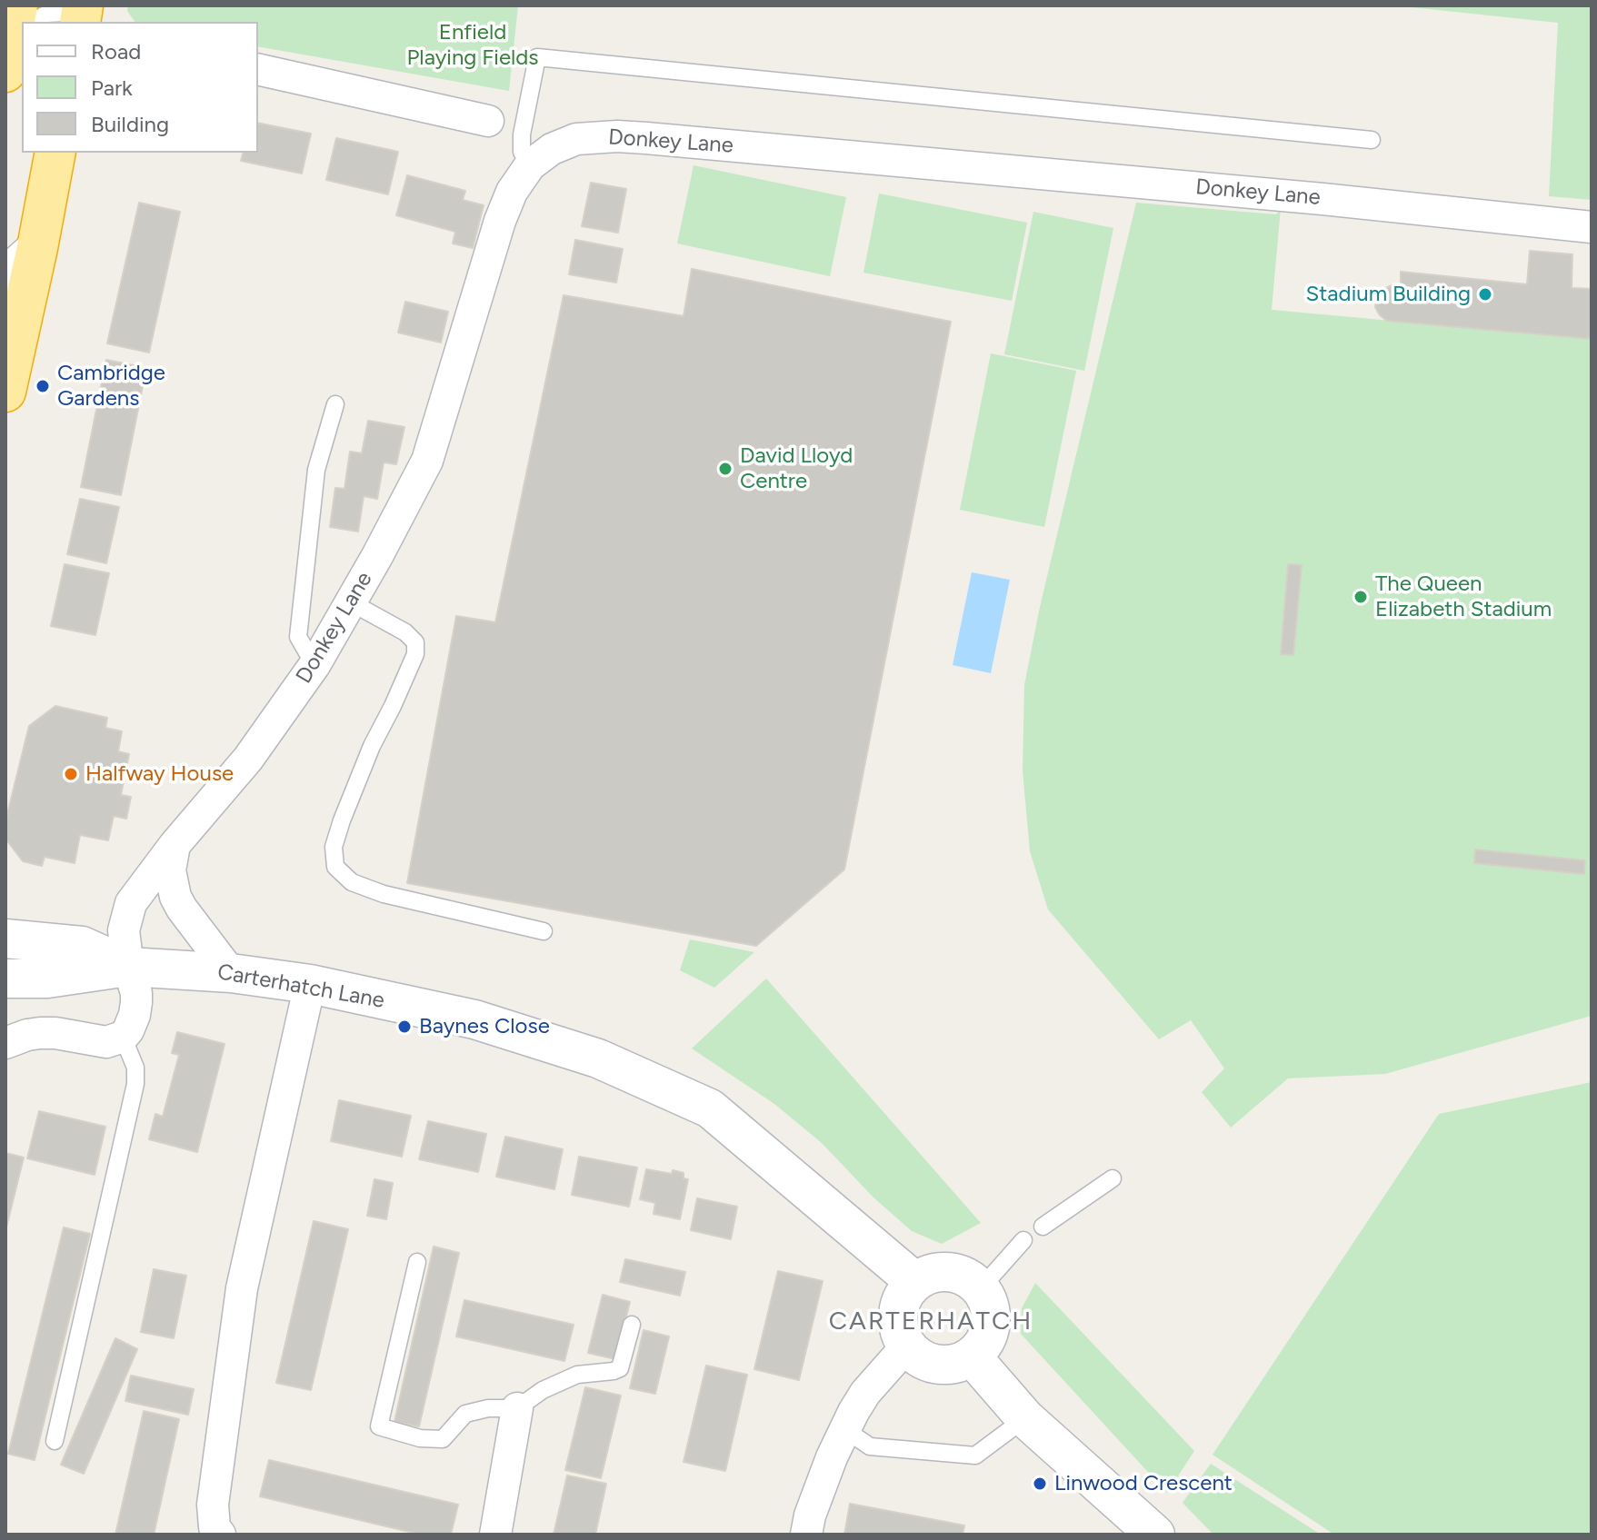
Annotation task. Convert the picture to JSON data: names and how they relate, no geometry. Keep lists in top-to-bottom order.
{
  "streets": {
    "street": ["Donkey Lane", "Carterhatch Lane"]
  },
  "crossings": [
    ["Donkey Lane", "Carterhatch Lane"]
  ],
  "districts": ["CARTERHATCH"],
  "parks": ["Enfield Playing Fields"],
  "places": [
    "Stadium Building",
    "Cambridge Gardens",
    "David Lloyd Centre",
    "The Queen Elizabeth Stadium",
    "Halfway House",
    "Baynes Close",
    "Linwood Crescent"
  ],
  "legend": ["Road", "Park", "Building"]
}
